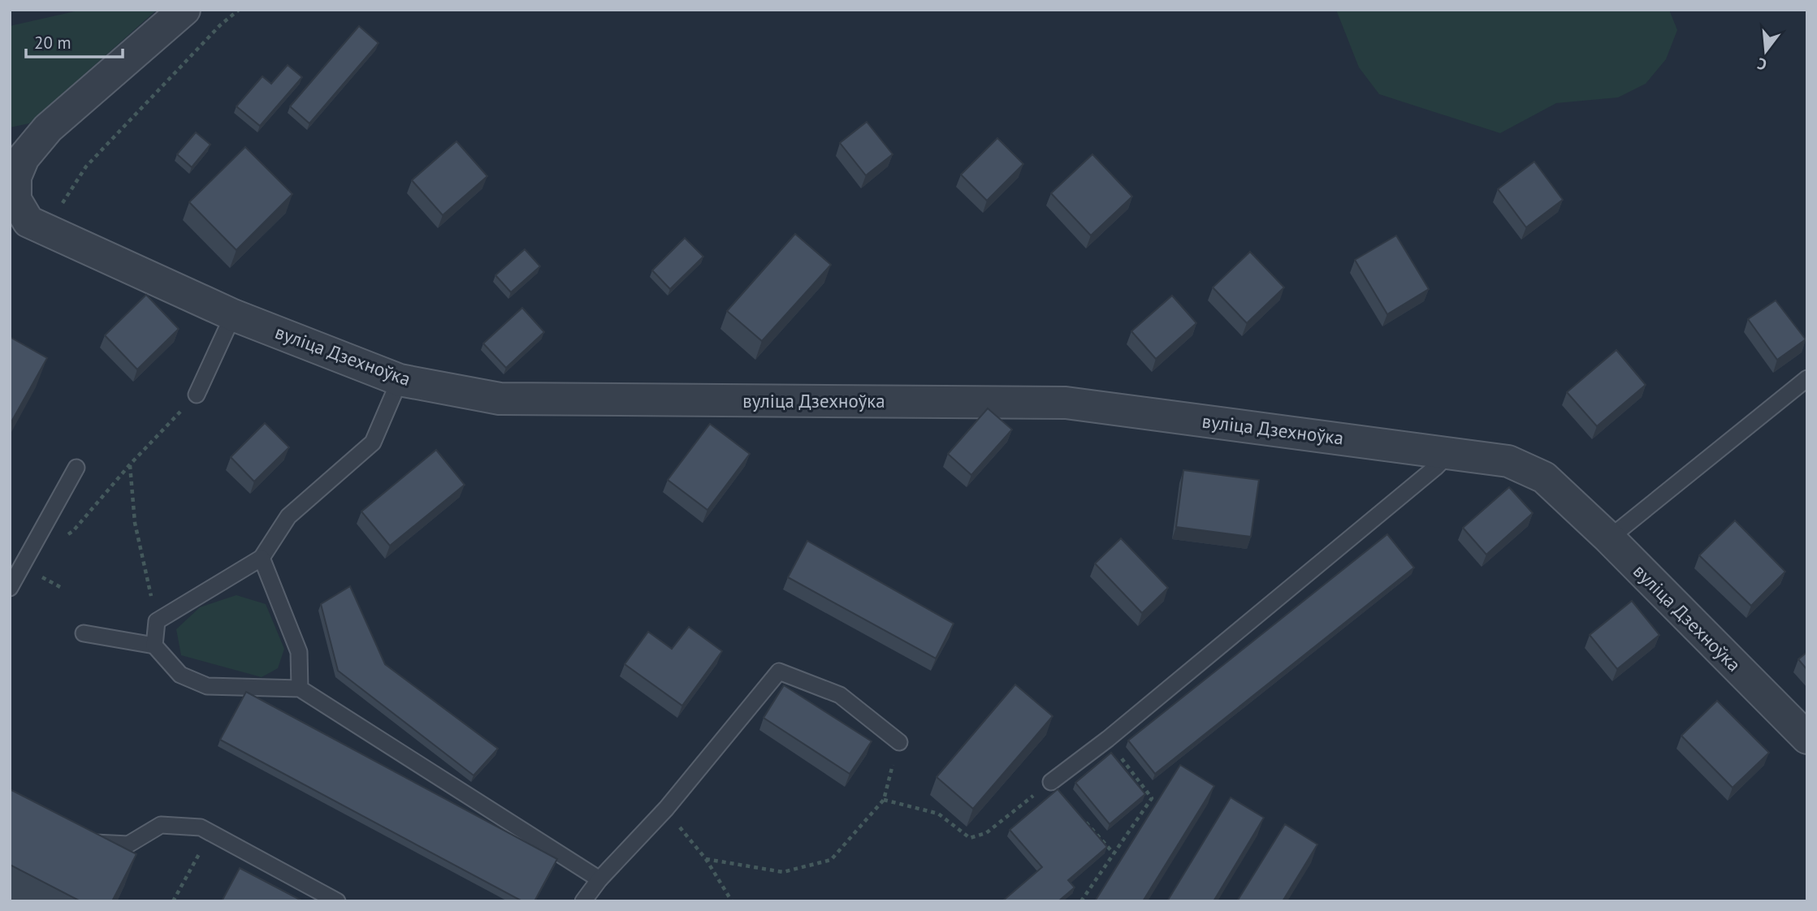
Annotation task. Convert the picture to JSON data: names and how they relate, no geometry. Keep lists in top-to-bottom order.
{
  "streets": {
    "street": ["вуліца Дзехноўка"]
  },
  "scale_bar": "20 m",
  "north": "bottom"
}
